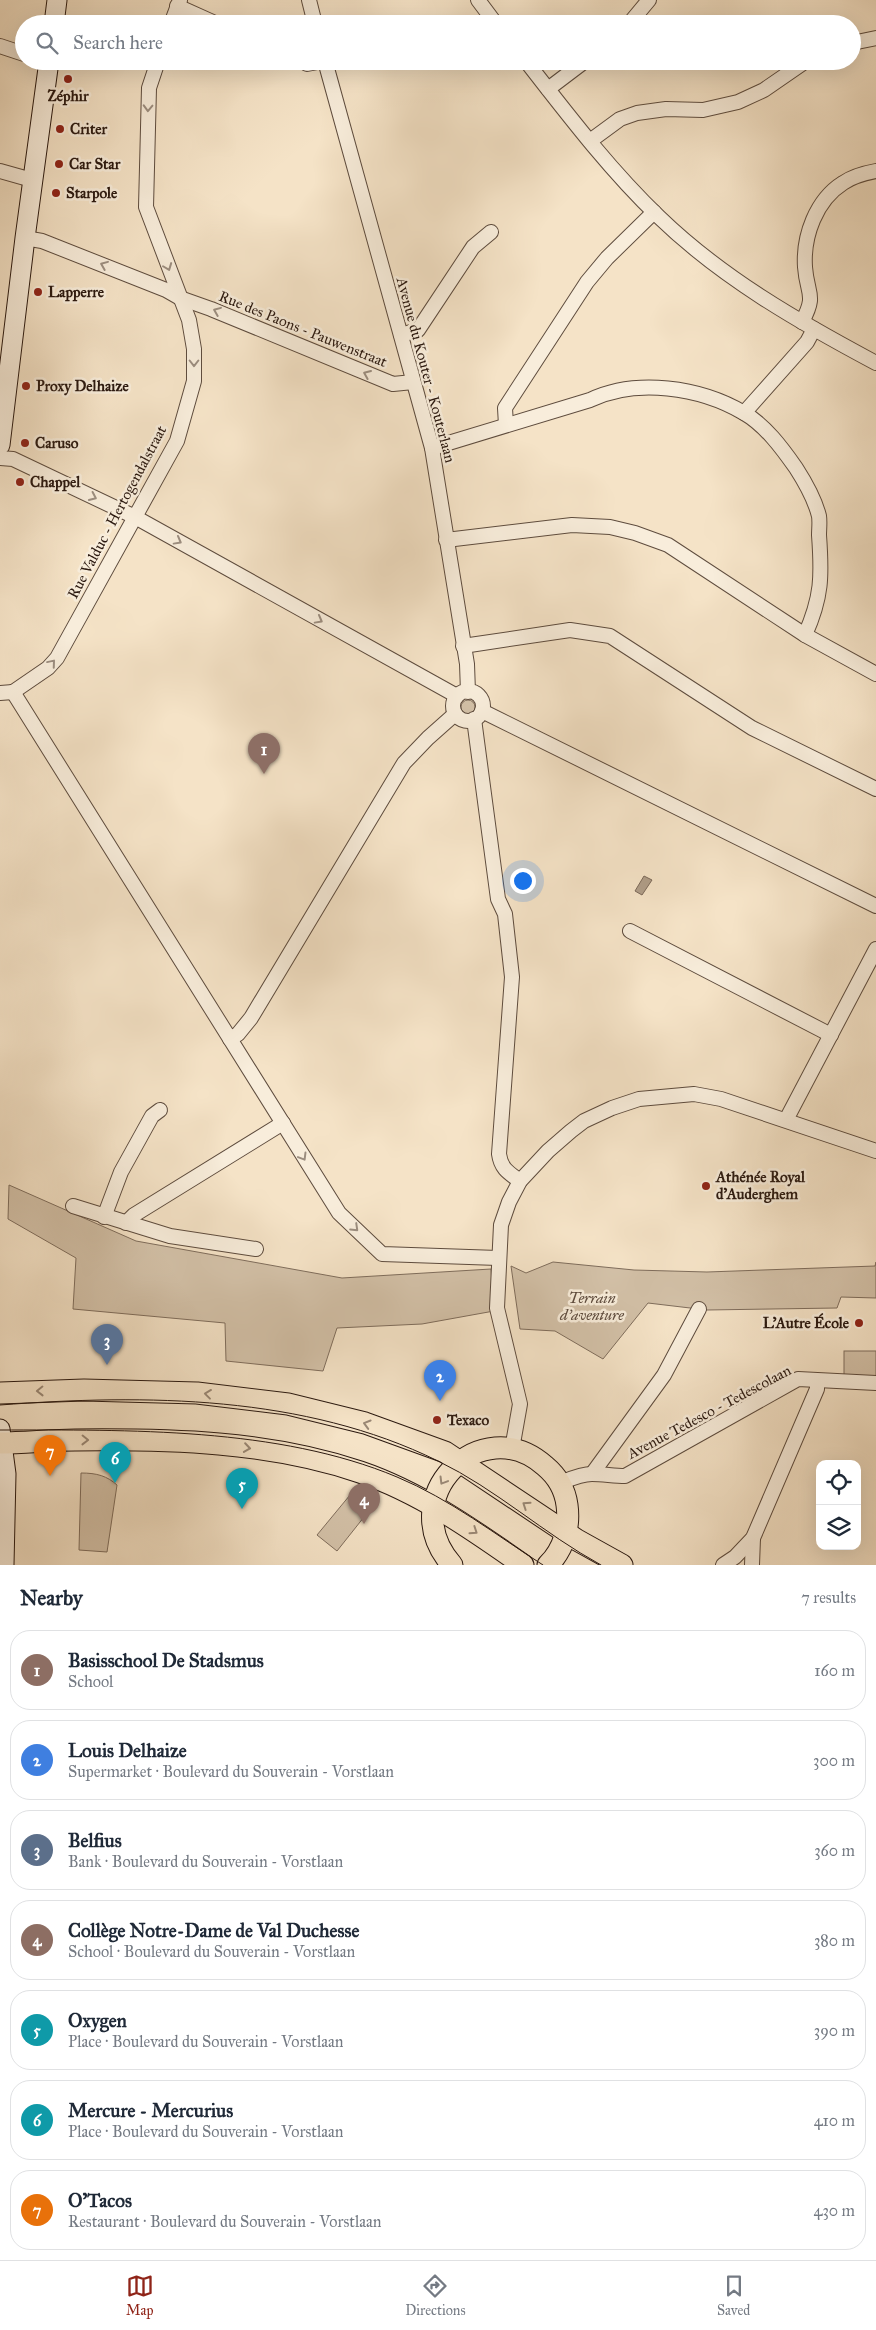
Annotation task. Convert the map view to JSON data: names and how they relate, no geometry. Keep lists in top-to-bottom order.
{
  "streets": {
    "street": [
      "Rue des Paons - Pauwenstraat",
      "Avenue du Kouter - Kouterlaan",
      "Rue Valduc - Hertogendalstraat",
      "Avenue Tedesco - Tedescolaan"
    ]
  },
  "crossings": [
    ["Rue des Paons - Pauwenstraat", "Avenue du Kouter - Kouterlaan"],
    ["Rue des Paons - Pauwenstraat", "Rue Valduc - Hertogendalstraat"]
  ],
  "one_way": ["Rue des Paons - Pauwenstraat"],
  "parks": ["Terrain d'aventure"],
  "places": [
    "Zéphir",
    "Criter",
    "Car Star",
    "Starpole",
    "Lapperre",
    "Proxy Delhaize",
    "Caruso",
    "Chappel",
    "Athénée Royal d'Auderghem",
    "L'Autre École",
    "Texaco"
  ],
  "page": {
    "search": "Search here",
    "pins": [
      "1",
      "3",
      "2",
      "7",
      "6",
      "5",
      "4"
    ],
    "heading": ["Nearby", "7 results"],
    "list": [
      {
        "mark": "1",
        "name": "Basisschool De Stadsmus",
        "note": "School",
        "value": "160 m"
      },
      {
        "mark": "2",
        "name": "Louis Delhaize",
        "note": "Supermarket · Boulevard du Souverain - Vorstlaan",
        "value": "300 m"
      },
      {
        "mark": "3",
        "name": "Belfius",
        "note": "Bank · Boulevard du Souverain - Vorstlaan",
        "value": "360 m"
      },
      {
        "mark": "4",
        "name": "Collège Notre-Dame de Val Duchesse",
        "note": "School · Boulevard du Souverain - Vorstlaan",
        "value": "380 m"
      },
      {
        "mark": "5",
        "name": "Oxygen",
        "note": "Place · Boulevard du Souverain - Vorstlaan",
        "value": "390 m"
      },
      {
        "mark": "6",
        "name": "Mercure - Mercurius",
        "note": "Place · Boulevard du Souverain - Vorstlaan",
        "value": "410 m"
      },
      {
        "mark": "7",
        "name": "O'Tacos",
        "note": "Restaurant · Boulevard du Souverain - Vorstlaan",
        "value": "430 m"
      }
    ],
    "nav": ["Map", "Directions", "Saved"]
  }
}
